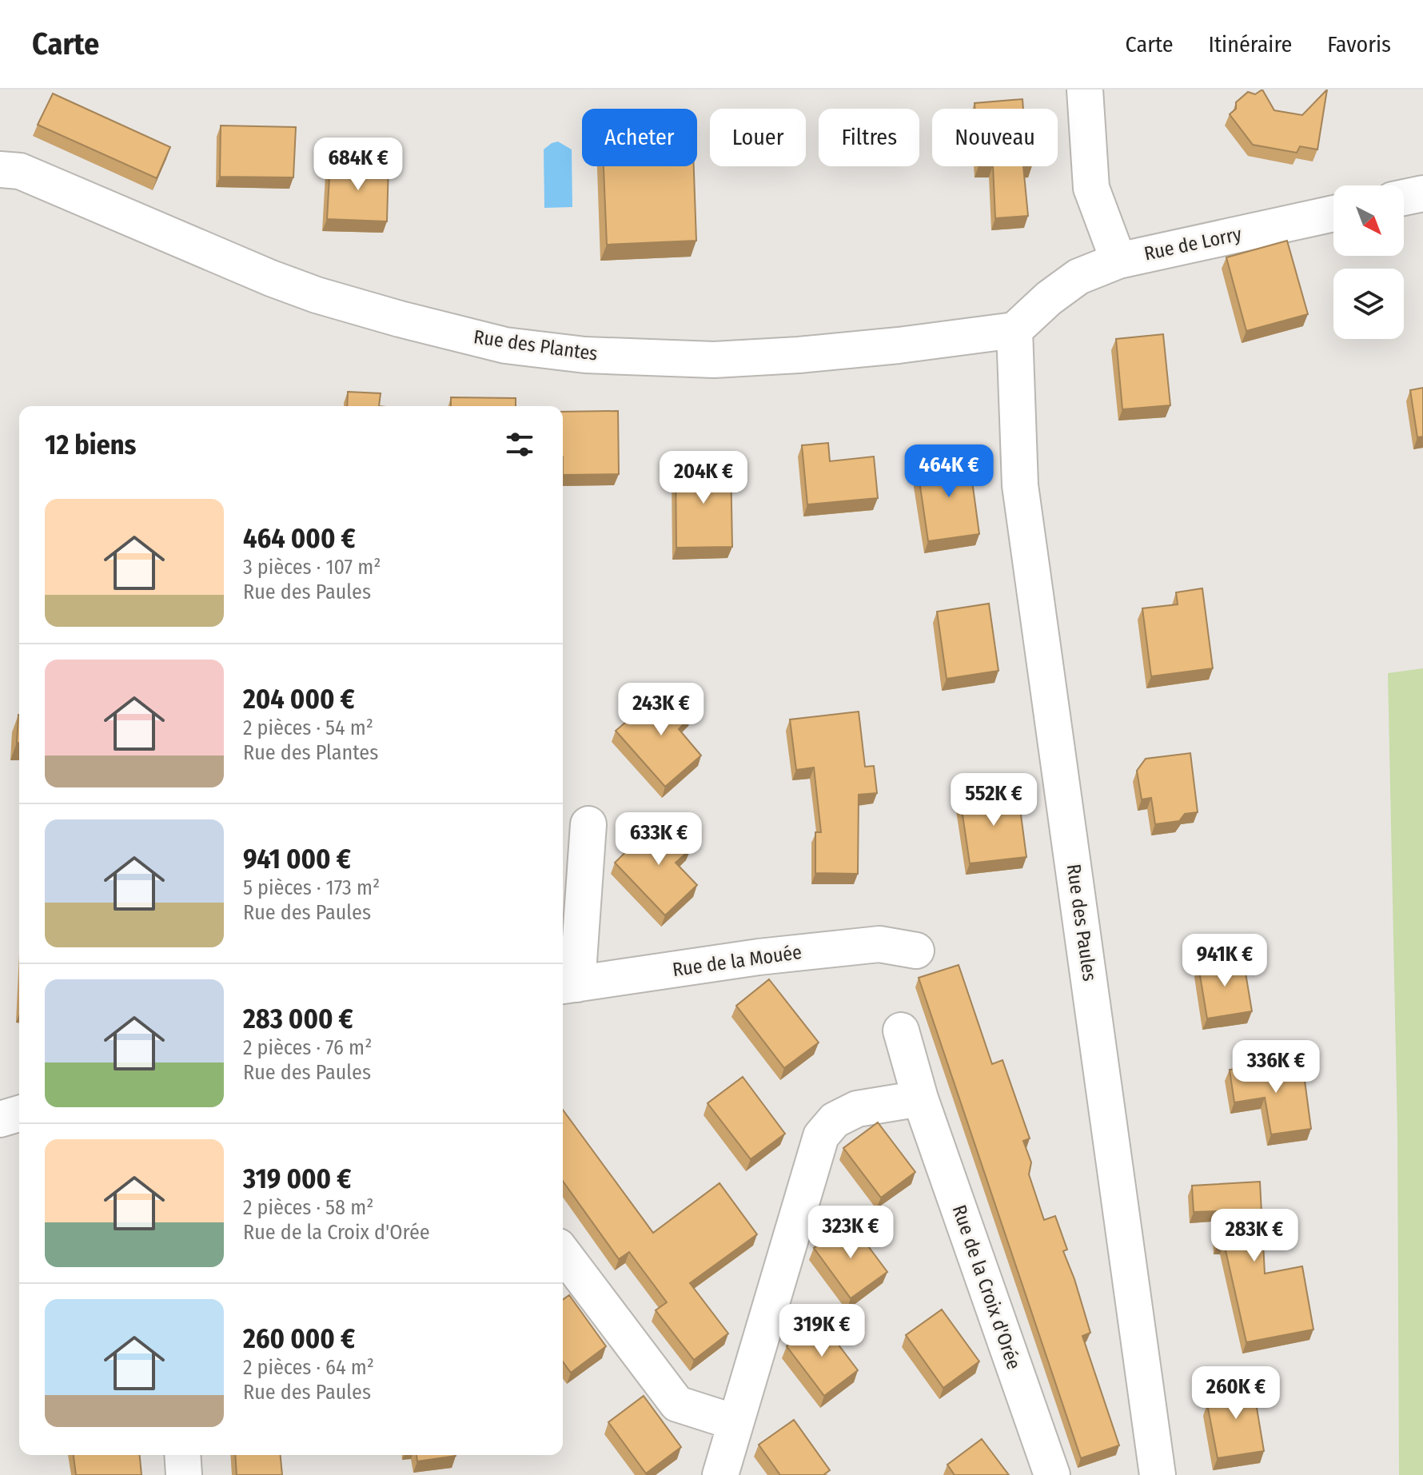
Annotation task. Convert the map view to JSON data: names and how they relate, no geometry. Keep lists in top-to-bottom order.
{
  "streets": {
    "street": [
      "Rue de Lorry",
      "Rue des Plantes",
      "Rue des Paules",
      "Rue de la Mouée",
      "Rue de la Croix d'Orée"
    ]
  },
  "crossings": [
    ["Rue de Lorry", "Rue des Plantes"],
    ["Rue de Lorry", "Rue des Paules"],
    ["Rue des Plantes", "Rue des Paules"]
  ],
  "north": "bottom right",
  "page": {
    "header": "Carte",
    "nav": ["Carte", "Itinéraire", "Favoris"],
    "chip": [
      "Acheter",
      "Louer",
      "Filtres",
      "Nouveau"
    ],
    "price": [
      "684K €",
      "464K €",
      "204K €",
      "243K €",
      "552K €",
      "633K €",
      "941K €",
      "336K €",
      "323K €",
      "283K €",
      "319K €",
      "260K €"
    ],
    "heading": "12 biens",
    "list": [
      {
        "name": "464 000 €",
        "note": "3 pièces · 107 m² · Rue des Paules"
      },
      {
        "name": "204 000 €",
        "note": "2 pièces · 54 m² · Rue des Plantes"
      },
      {
        "name": "941 000 €",
        "note": "5 pièces · 173 m² · Rue des Paules"
      },
      {
        "name": "283 000 €",
        "note": "2 pièces · 76 m² · Rue des Paules"
      },
      {
        "name": "319 000 €",
        "note": "2 pièces · 58 m² · Rue de la Croix d'Orée"
      },
      {
        "name": "260 000 €",
        "note": "2 pièces · 64 m² · Rue des Paules"
      }
    ]
  }
}
